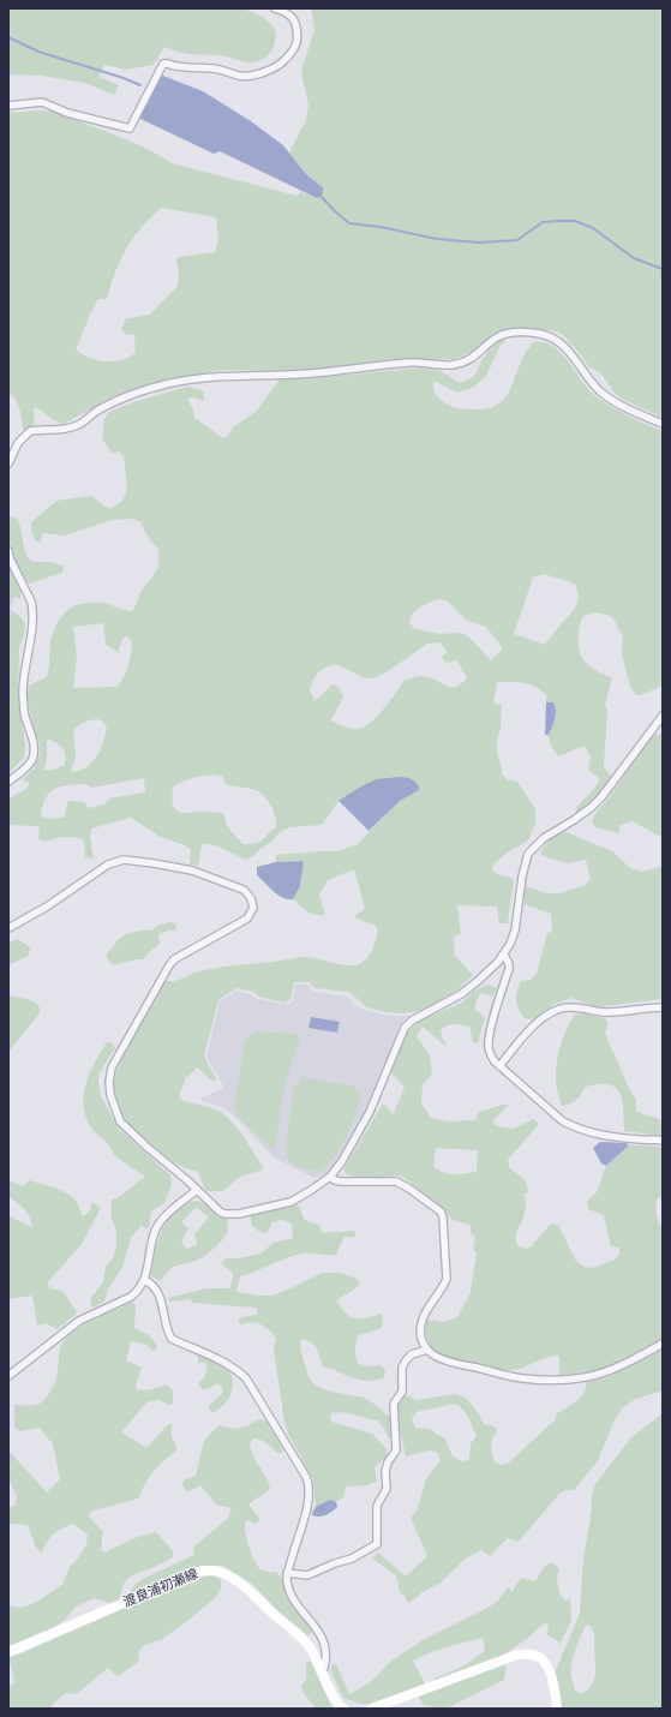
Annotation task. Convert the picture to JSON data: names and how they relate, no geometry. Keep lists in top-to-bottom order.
{
  "streets": {
    "main road": ["渡良浦初瀬線"]
  }
}
